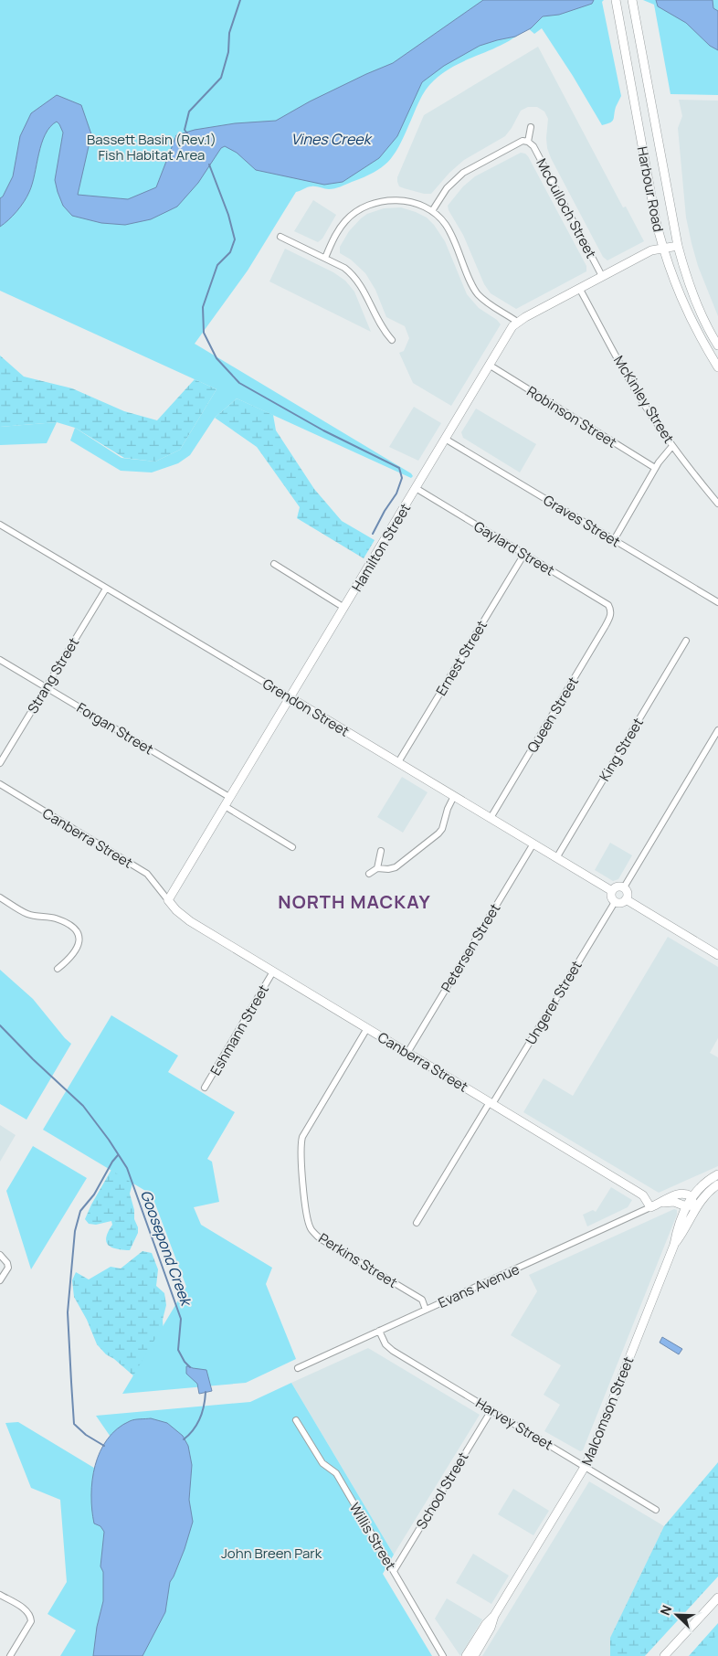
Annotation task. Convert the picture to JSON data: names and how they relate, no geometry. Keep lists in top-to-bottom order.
{
  "streets": {
    "street": [
      "Harbour Road",
      "McCulloch Street",
      "McKinley Street",
      "Robinson Street",
      "Graves Street",
      "Hamilton Street",
      "Gaylard Street",
      "Ernest Street",
      "Strang Street",
      "Grendon Street",
      "Queen Street",
      "Forgan Street",
      "King Street",
      "Canberra Street",
      "Petersen Street",
      "Ungerer Street",
      "Eshmann Street",
      "Perkins Street",
      "Evans Avenue",
      "Malcomson Street",
      "Harvey Street",
      "School Street",
      "Willis Street"
    ]
  },
  "crossings": [
    ["Harbour Road", "Hamilton Street"],
    ["McCulloch Street", "Hamilton Street"],
    ["McKinley Street", "Hamilton Street"],
    ["Robinson Street", "Hamilton Street"],
    ["Graves Street", "Hamilton Street"],
    ["Hamilton Street", "Gaylard Street"],
    ["Hamilton Street", "Grendon Street"],
    ["Hamilton Street", "Forgan Street"],
    ["Hamilton Street", "Canberra Street"],
    ["Gaylard Street", "Ernest Street"],
    ["Gaylard Street", "Queen Street"],
    ["Ernest Street", "Grendon Street"],
    ["Strang Street", "Grendon Street"],
    ["Strang Street", "Forgan Street"],
    ["Grendon Street", "Queen Street"],
    ["Grendon Street", "King Street"],
    ["Grendon Street", "Petersen Street"],
    ["Grendon Street", "Ungerer Street"],
    ["Canberra Street", "Petersen Street"],
    ["Canberra Street", "Ungerer Street"],
    ["Canberra Street", "Eshmann Street"],
    ["Canberra Street", "Perkins Street"],
    ["Canberra Street", "Evans Avenue"],
    ["Perkins Street", "Evans Avenue"],
    ["Evans Avenue", "Malcomson Street"],
    ["Evans Avenue", "Harvey Street"],
    ["Malcomson Street", "Harvey Street"],
    ["Harvey Street", "School Street"],
    ["School Street", "Willis Street"]
  ],
  "districts": ["NORTH MACKAY"],
  "water": ["Vines Creek", "Goosepond Creek"],
  "parks": ["Bassett Basin (Rev.1) Fish Habitat Area", "John Breen Park"],
  "north": "top left"
}
